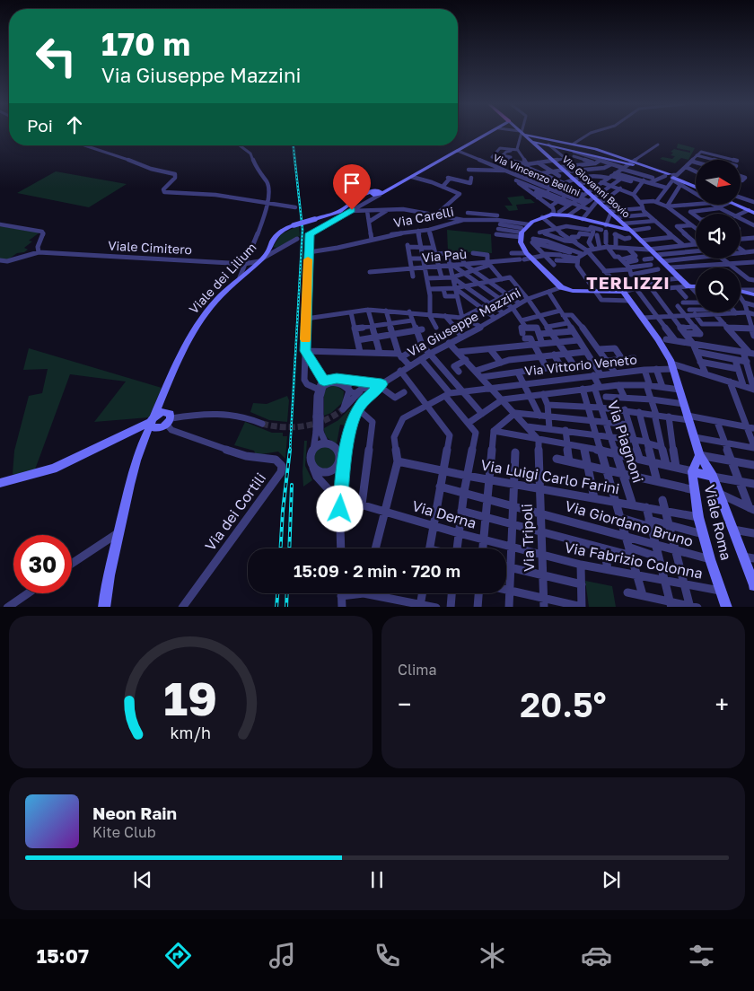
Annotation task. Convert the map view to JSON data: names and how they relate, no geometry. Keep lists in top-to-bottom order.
{
  "streets": {
    "main road": ["Via Giovanni Bovio", "Viale dei Lilium", "Viale Roma"],
    "street": [
      "Via Vincenzo Bellini",
      "Via Carelli",
      "Viale Cimitero",
      "Via Paù",
      "Via Giuseppe Mazzini",
      "Via Vittorio Veneto",
      "Via Piagnoni",
      "Via Luigi Carlo Farini",
      "Via dei Cortili",
      "Via Derna",
      "Via Giordano Bruno",
      "Via Tripoli",
      "Via Fabrizio Colonna"
    ]
  },
  "crossings": [
    ["Via Vincenzo Bellini", "Viale dei Lilium"],
    ["Viale Cimitero", "Viale dei Lilium"],
    ["Viale dei Lilium", "Via dei Cortili"],
    ["Via Vittorio Veneto", "Via Piagnoni"],
    ["Via Vittorio Veneto", "Via Luigi Carlo Farini"],
    ["Via Piagnoni", "Via Luigi Carlo Farini"],
    ["Via Luigi Carlo Farini", "Viale Roma"],
    ["Via Luigi Carlo Farini", "Via Tripoli"],
    ["Via Derna", "Via Tripoli"],
    ["Via Derna", "Via Fabrizio Colonna"],
    ["Viale Roma", "Via Giordano Bruno"],
    ["Viale Roma", "Via Fabrizio Colonna"],
    ["Via Giordano Bruno", "Via Tripoli"],
    ["Via Tripoli", "Via Fabrizio Colonna"]
  ],
  "districts": ["TERLIZZI"],
  "north": "right",
  "page": {
    "turn": ["170 m", "Via Giuseppe Mazzini"],
    "then": "Poi",
    "limit": "30",
    "trip": "15:09 · 2 min · 720 m",
    "tile": "Clima",
    "heat": ["−", "20.5°", "+"],
    "song": ["Neon Rain", "Kite Club"],
    "tabs": "15:07",
    "gauge": ["19", "km/h"]
  }
}
